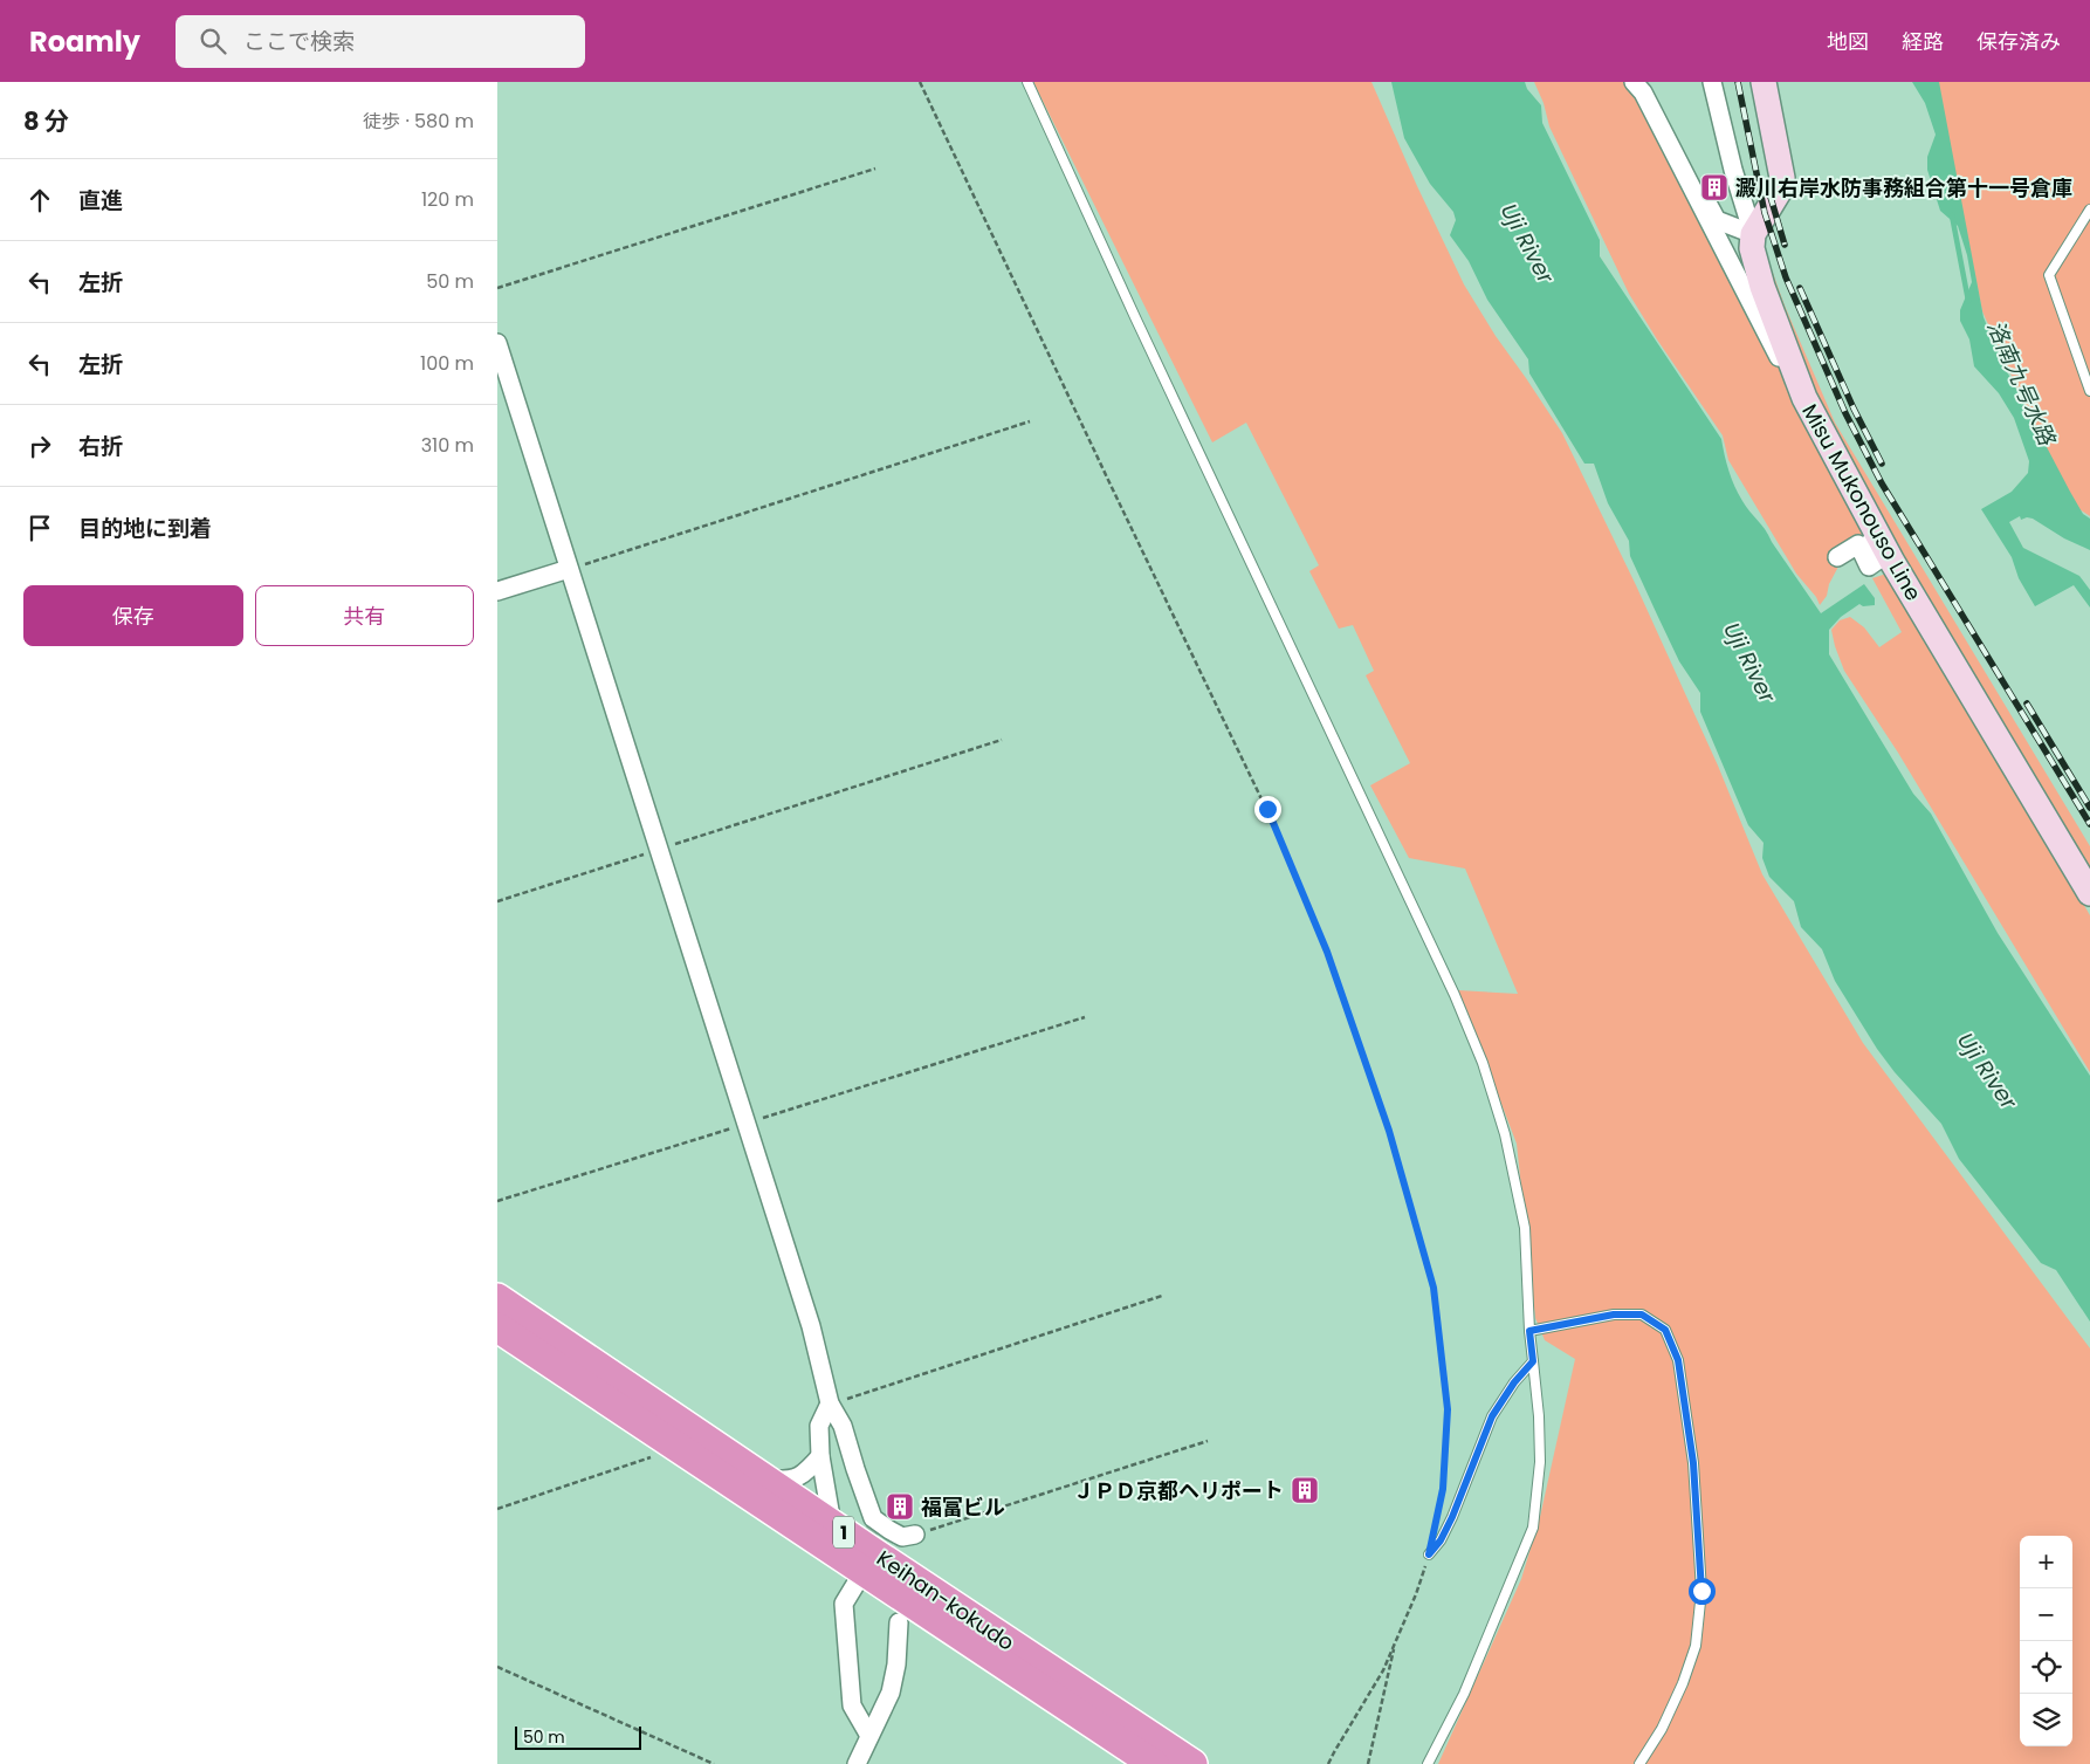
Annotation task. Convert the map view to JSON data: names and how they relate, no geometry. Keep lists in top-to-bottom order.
{
  "streets": {
    "highway": ["1", "Keihan-kokudo"],
    "main road": ["Misu Mukonouso Line"]
  },
  "water": ["Uji River", "洛南九号水路"],
  "places": {
    "building": ["澱川右岸水防事務組合第十一号倉庫", "ＪＰＤ京都ヘリポート", "福富ビル"]
  },
  "scale_bar": "50 m",
  "page": {
    "header": "Roamly",
    "search": "ここで検索",
    "nav": ["地図", "経路", "保存済み"],
    "heading": ["8 分", "徒歩 · 580 m"],
    "list": [
      ["直進", "120 m"],
      ["左折", "50 m"],
      ["左折", "100 m"],
      ["右折", "310 m"],
      "目的地に到着"
    ],
    "buttons": ["保存", "共有"],
    "map_buttons": ["+", "−"],
    "scale": "50 m"
  }
}
